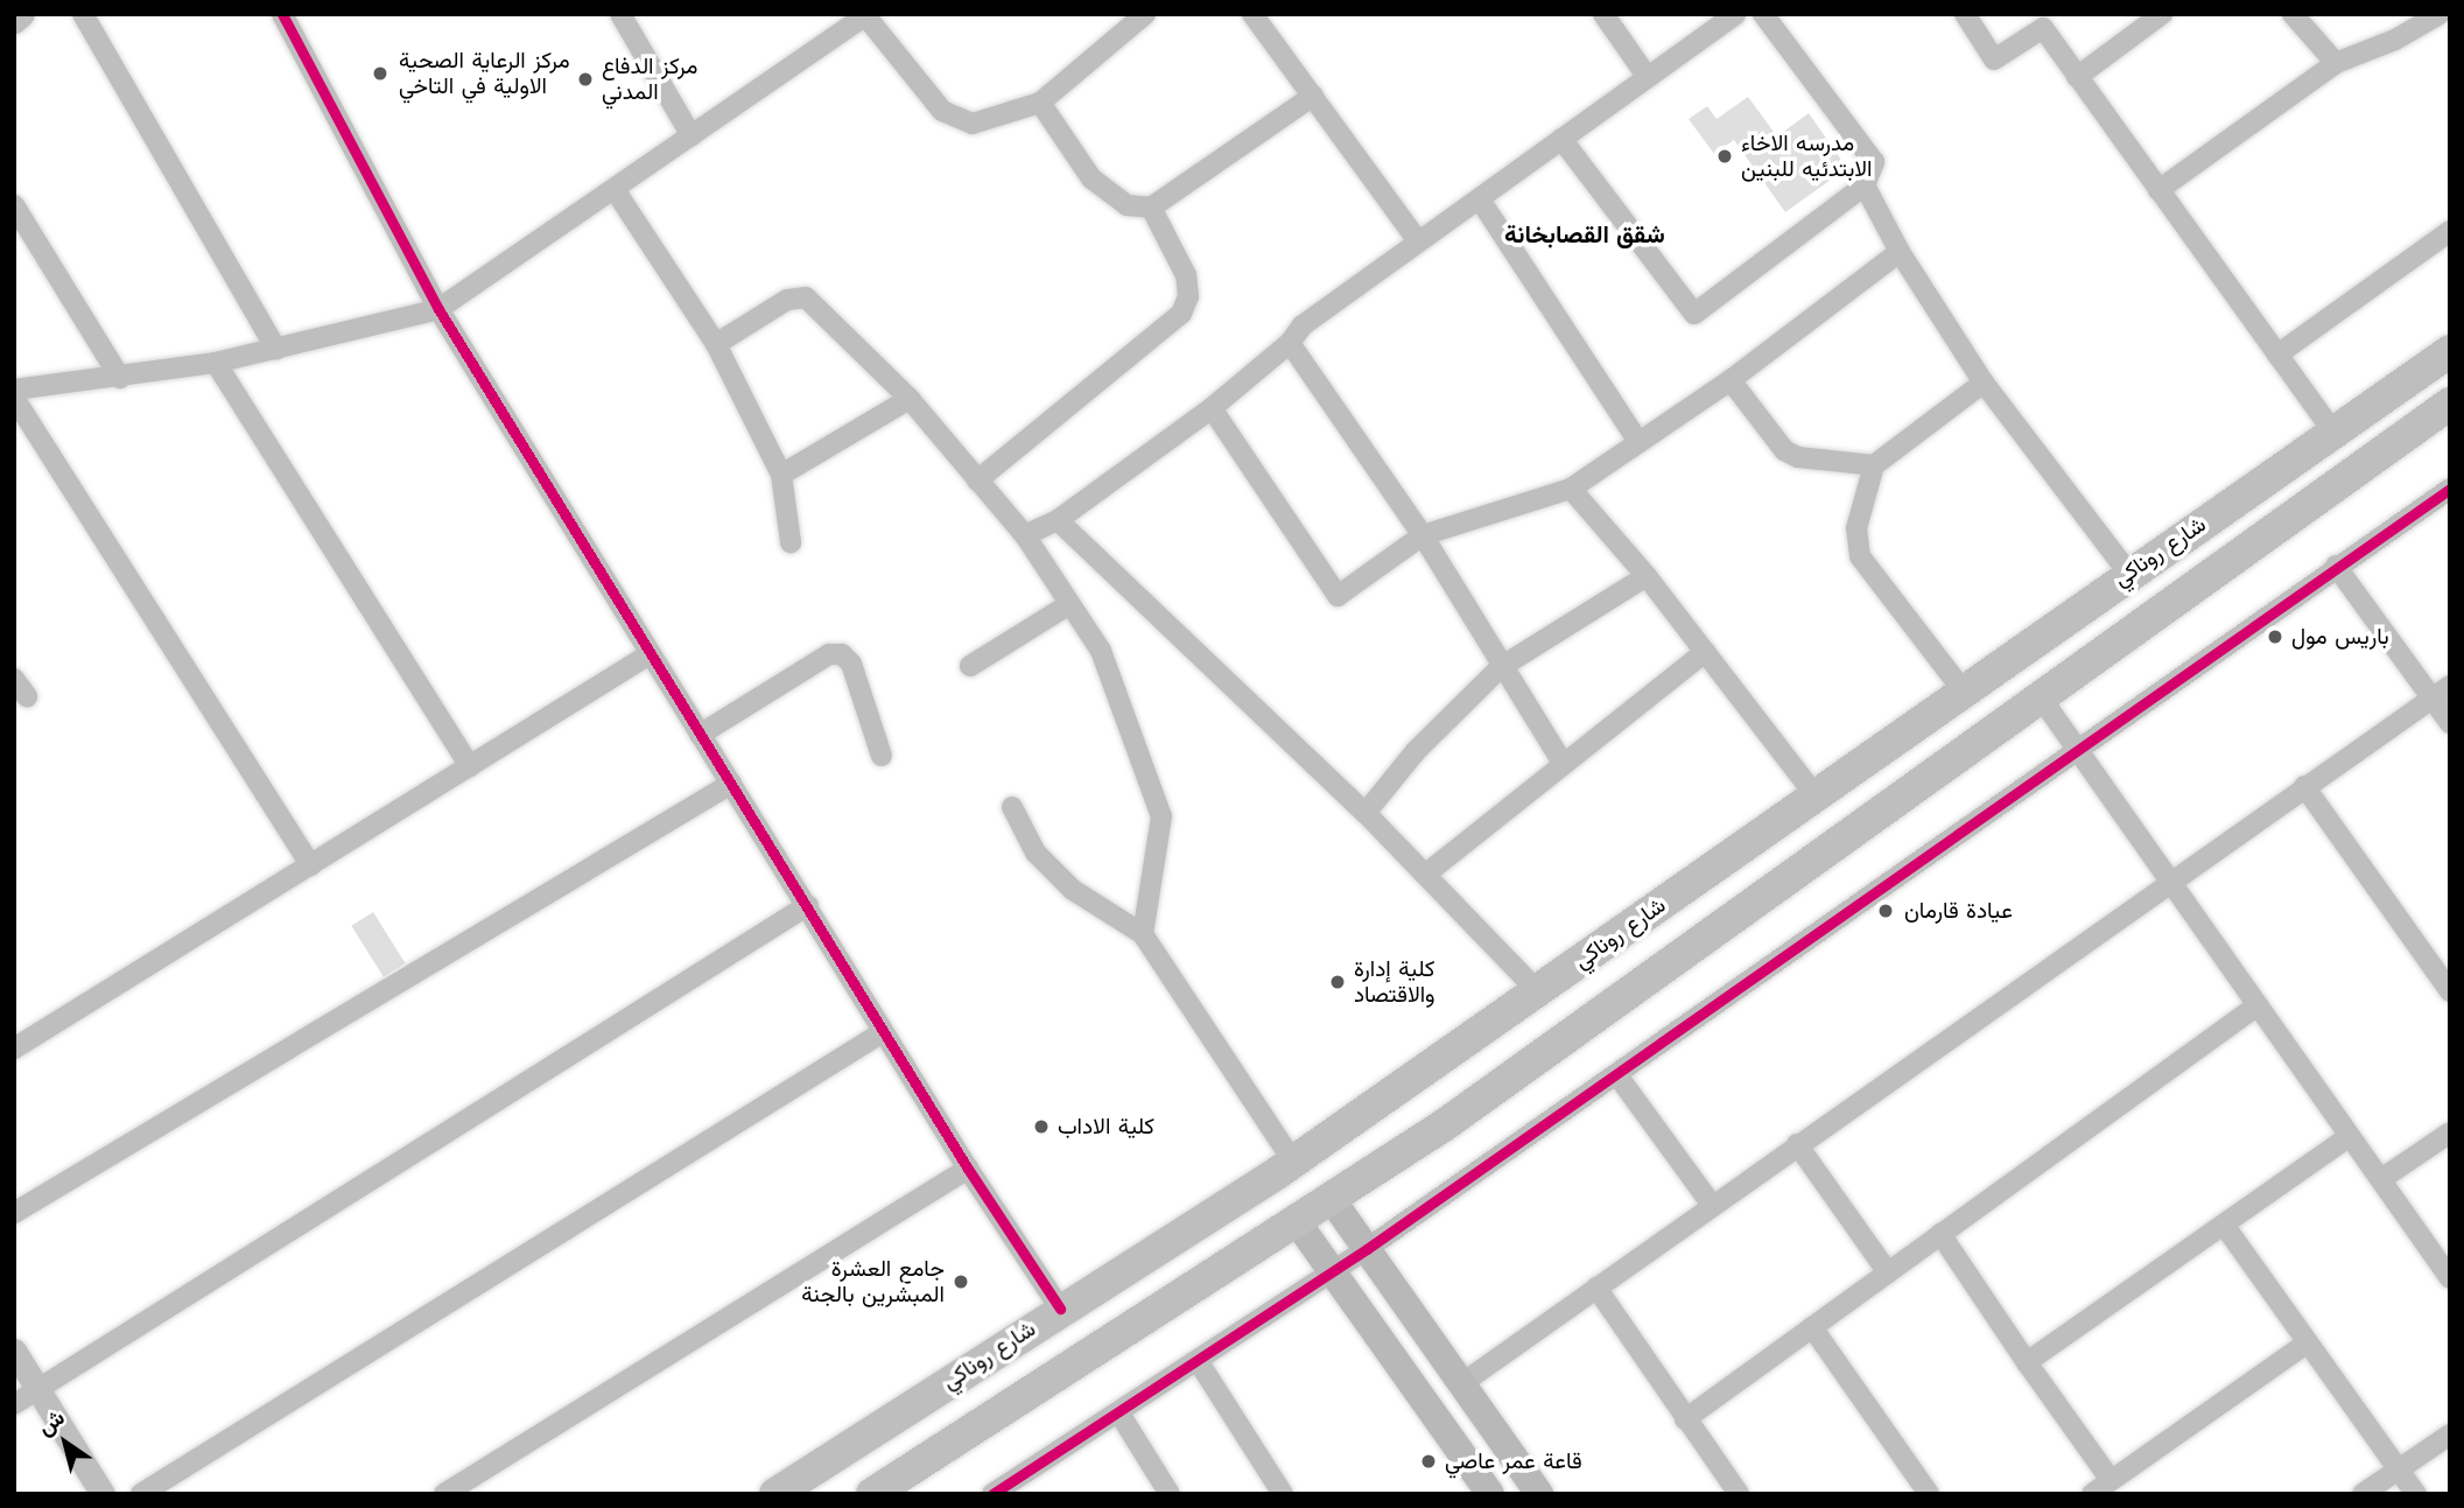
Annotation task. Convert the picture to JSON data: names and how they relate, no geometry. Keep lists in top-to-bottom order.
{
  "streets": {
    "main road": ["شارع روناكي"]
  },
  "districts": ["شقق القصابخانة"],
  "places": [
    "مركز الرعاية الصحية الاولية في التاخي",
    "مركز الدفاع المدني",
    "مدرسه الاخاء الابتدئيه للبنين",
    "باريس مول",
    "عيادة قارمان",
    "كلية إدارة والاقتصاد",
    "كلية الاداب",
    "جامع العشرة المبشرين بالجنة",
    "قاعة عمر عاصي"
  ],
  "north": "top left"
}
